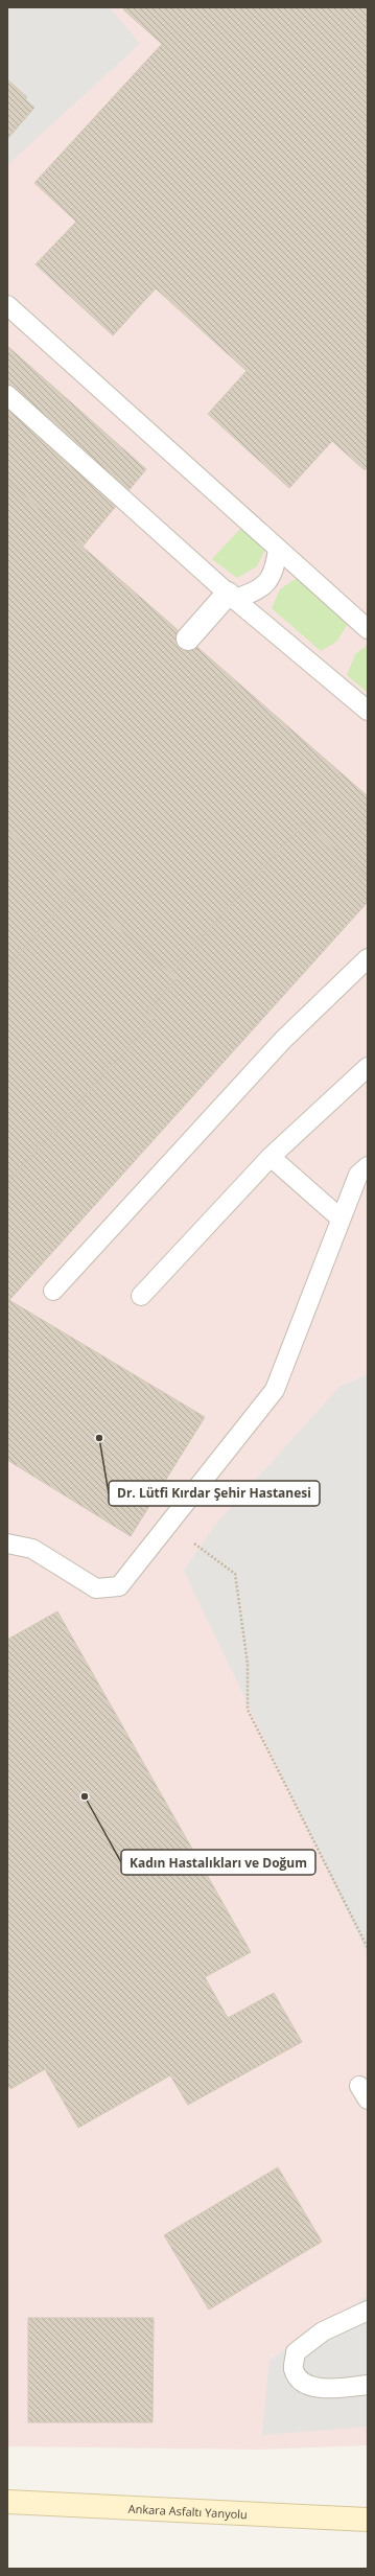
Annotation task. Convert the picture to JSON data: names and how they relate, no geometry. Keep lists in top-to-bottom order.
{
  "streets": {
    "main road": ["Ankara Asfaltı Yanyolu"]
  },
  "places": ["Dr. Lütfi Kırdar Şehir Hastanesi", "Kadın Hastalıkları ve Doğum"]
}
